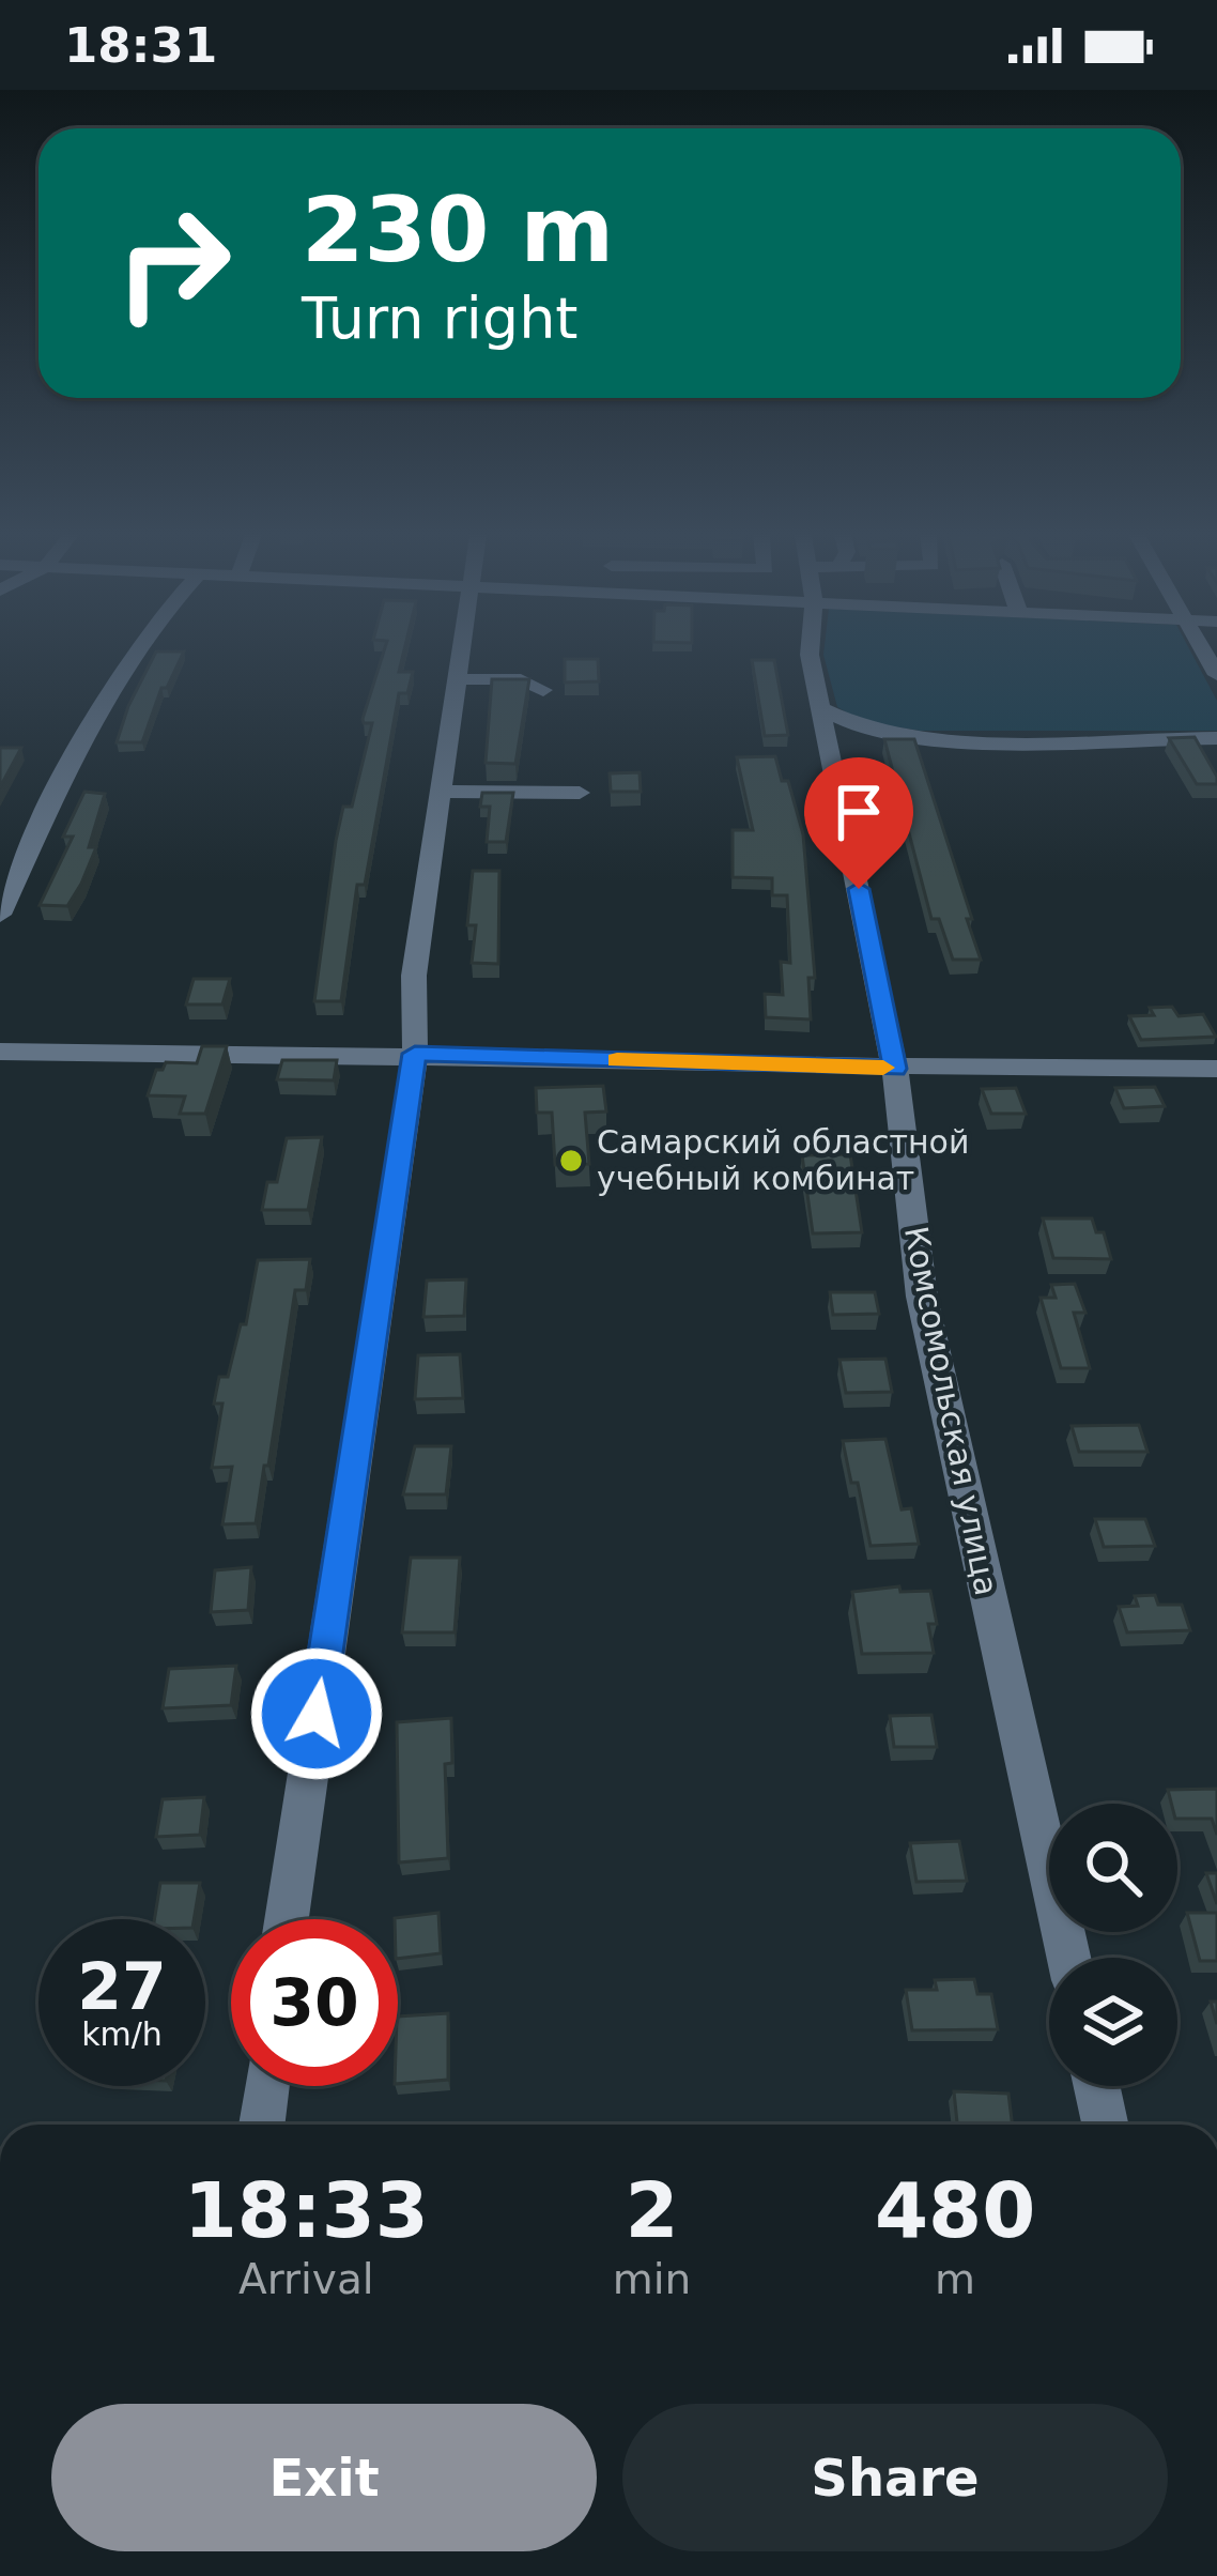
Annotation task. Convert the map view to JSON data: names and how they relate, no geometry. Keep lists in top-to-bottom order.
{
  "streets": {
    "street": ["Комсомольская улица"]
  },
  "places": ["Самарский областной учебный комбинат"],
  "page": {
    "status": "18:31",
    "turn": ["230 m", "Turn right"],
    "speed": "27 km/h",
    "limit": "30",
    "eta": [
      "18:33",
      "Arrival",
      "2",
      "min",
      "480",
      "m"
    ],
    "buttons": ["Exit", "Share"]
  }
}
